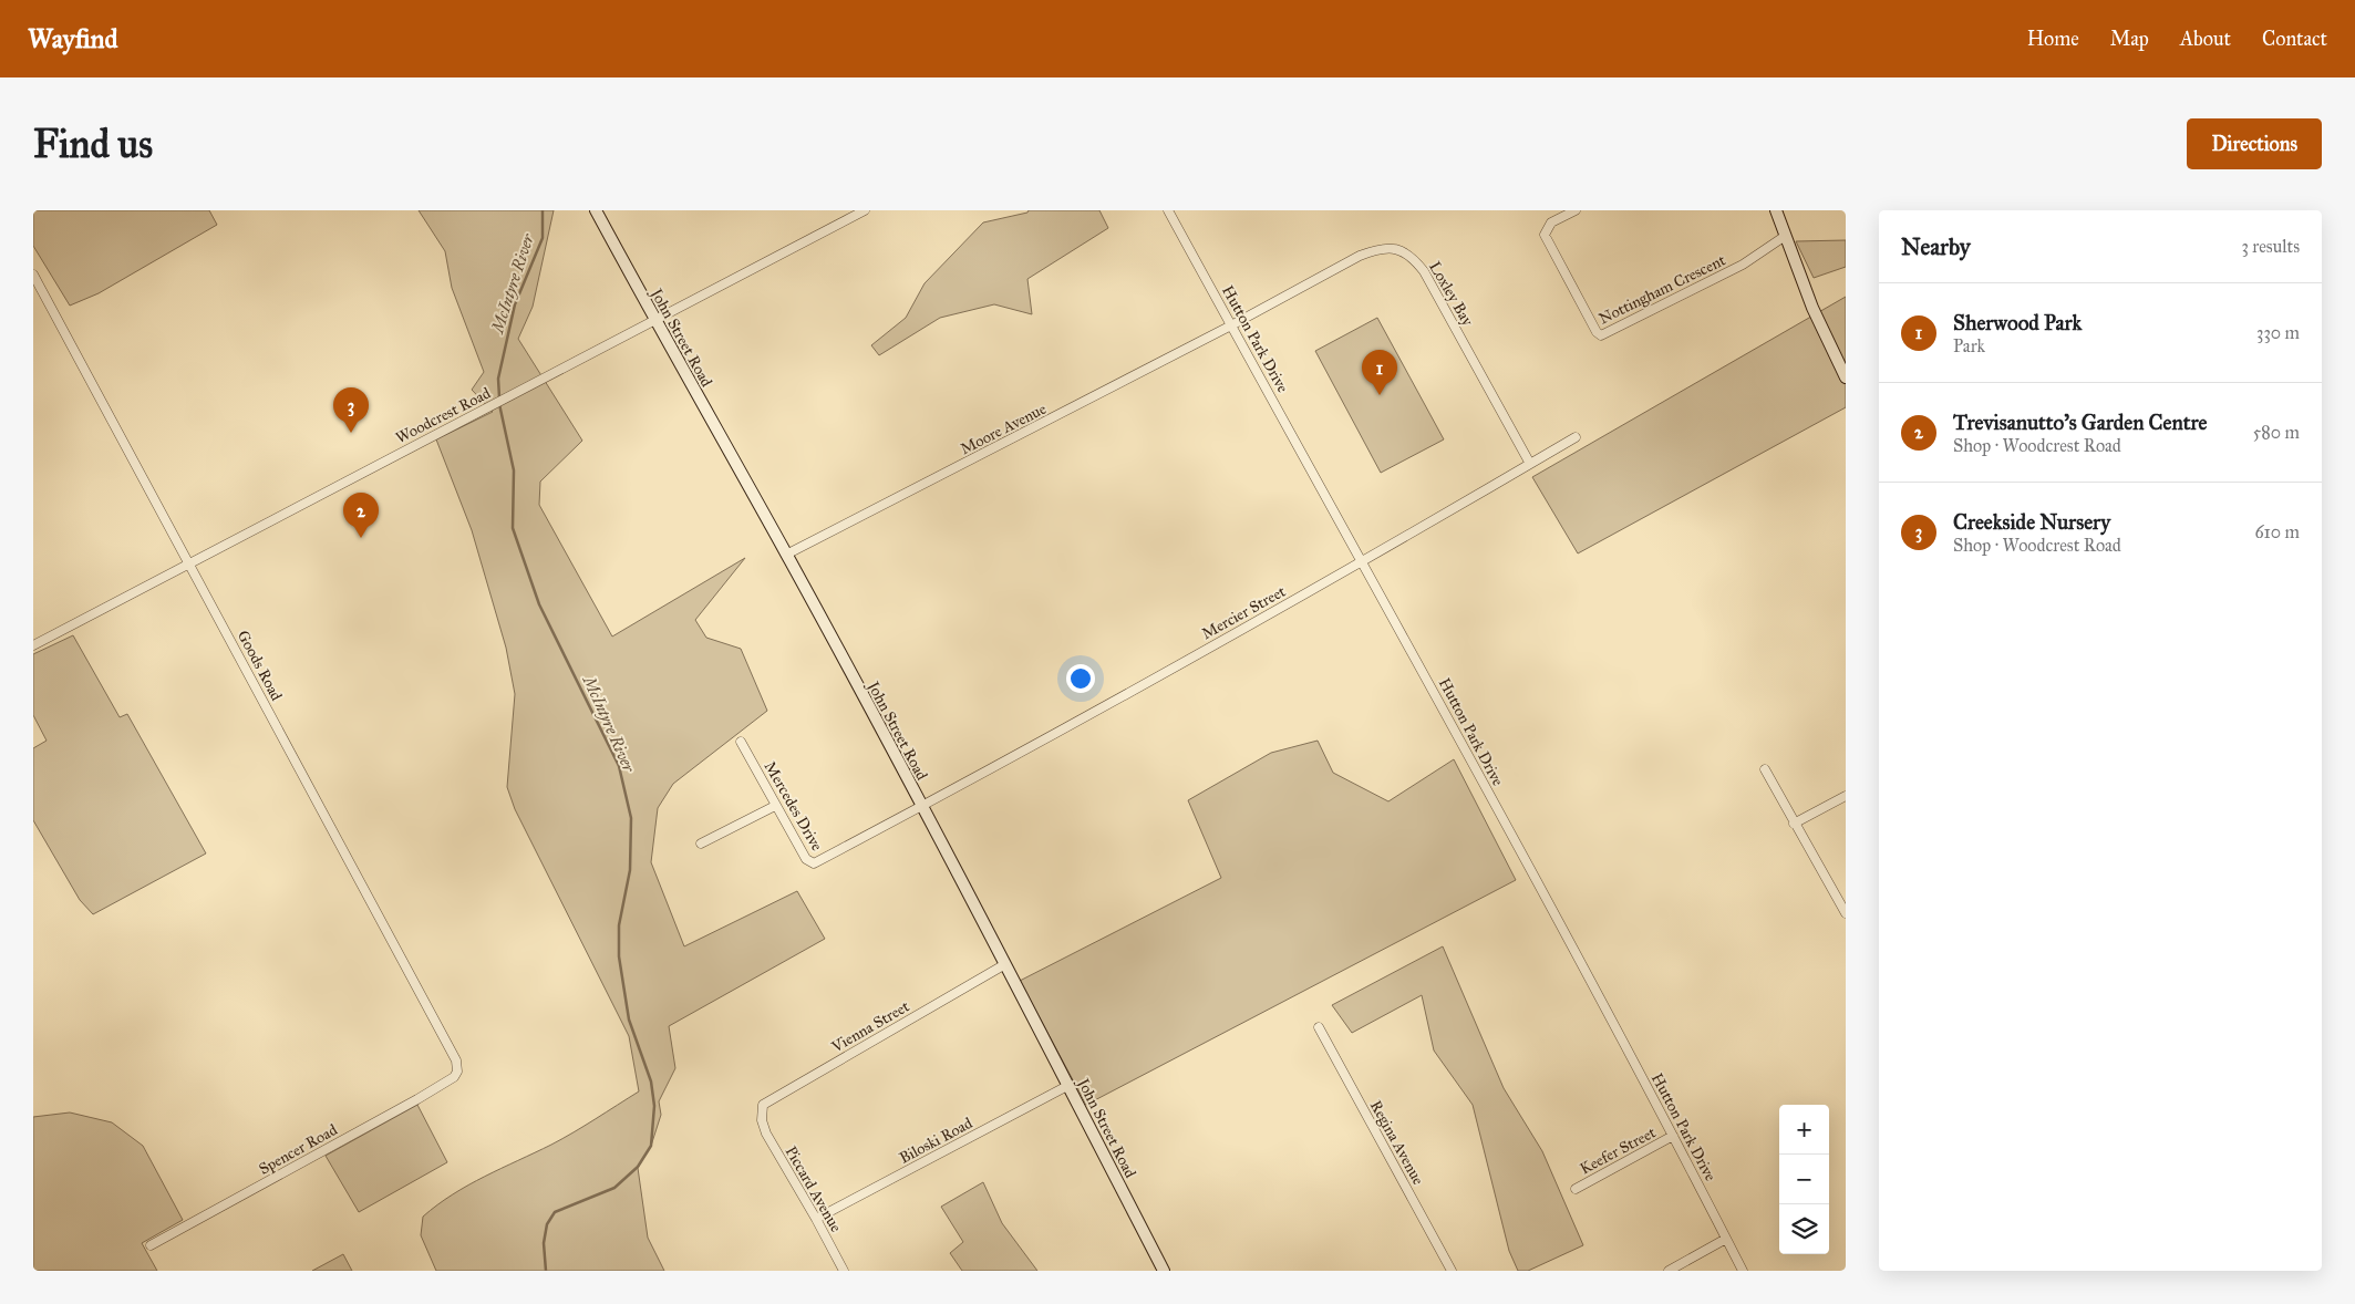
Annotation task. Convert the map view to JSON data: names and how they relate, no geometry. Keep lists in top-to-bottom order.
{
  "streets": {
    "main road": ["John Street Road"],
    "street": [
      "Nottingham Crescent",
      "Loxley Bay",
      "Hutton Park Drive",
      "Woodcrest Road",
      "Moore Avenue",
      "Mercier Street",
      "Goods Road",
      "Mercedes Drive",
      "Vienna Street",
      "Biloski Road",
      "Regina Avenue",
      "Spencer Road",
      "Keefer Street",
      "Piccard Avenue"
    ]
  },
  "crossings": [
    ["Loxley Bay", "Hutton Park Drive"],
    ["Loxley Bay", "Moore Avenue"],
    ["Loxley Bay", "Mercier Street"],
    ["John Street Road", "Woodcrest Road"],
    ["John Street Road", "Moore Avenue"],
    ["John Street Road", "Mercier Street"],
    ["John Street Road", "Mercedes Drive"],
    ["John Street Road", "Vienna Street"],
    ["John Street Road", "Biloski Road"],
    ["Hutton Park Drive", "Moore Avenue"],
    ["Hutton Park Drive", "Mercier Street"],
    ["Hutton Park Drive", "Keefer Street"],
    ["Woodcrest Road", "Goods Road"],
    ["Mercier Street", "Mercedes Drive"],
    ["Goods Road", "Spencer Road"],
    ["Vienna Street", "Piccard Avenue"],
    ["Biloski Road", "Piccard Avenue"]
  ],
  "water": ["McIntyre River"],
  "page": {
    "header": "Wayfind",
    "nav": [
      "Home",
      "Map",
      "About",
      "Contact"
    ],
    "buttons": "Directions",
    "title": "Find us",
    "heading": ["Nearby", "3 results"],
    "list": [
      {
        "mark": "1",
        "name": "Sherwood Park",
        "note": "Park",
        "value": "330 m"
      },
      {
        "mark": "2",
        "name": "Trevisanutto's Garden Centre",
        "note": "Shop · Woodcrest Road",
        "value": "580 m"
      },
      {
        "mark": "3",
        "name": "Creekside Nursery",
        "note": "Shop · Woodcrest Road",
        "value": "610 m"
      }
    ],
    "pins": ["1", "3", "2"],
    "map_buttons": ["+", "−"]
  }
}
